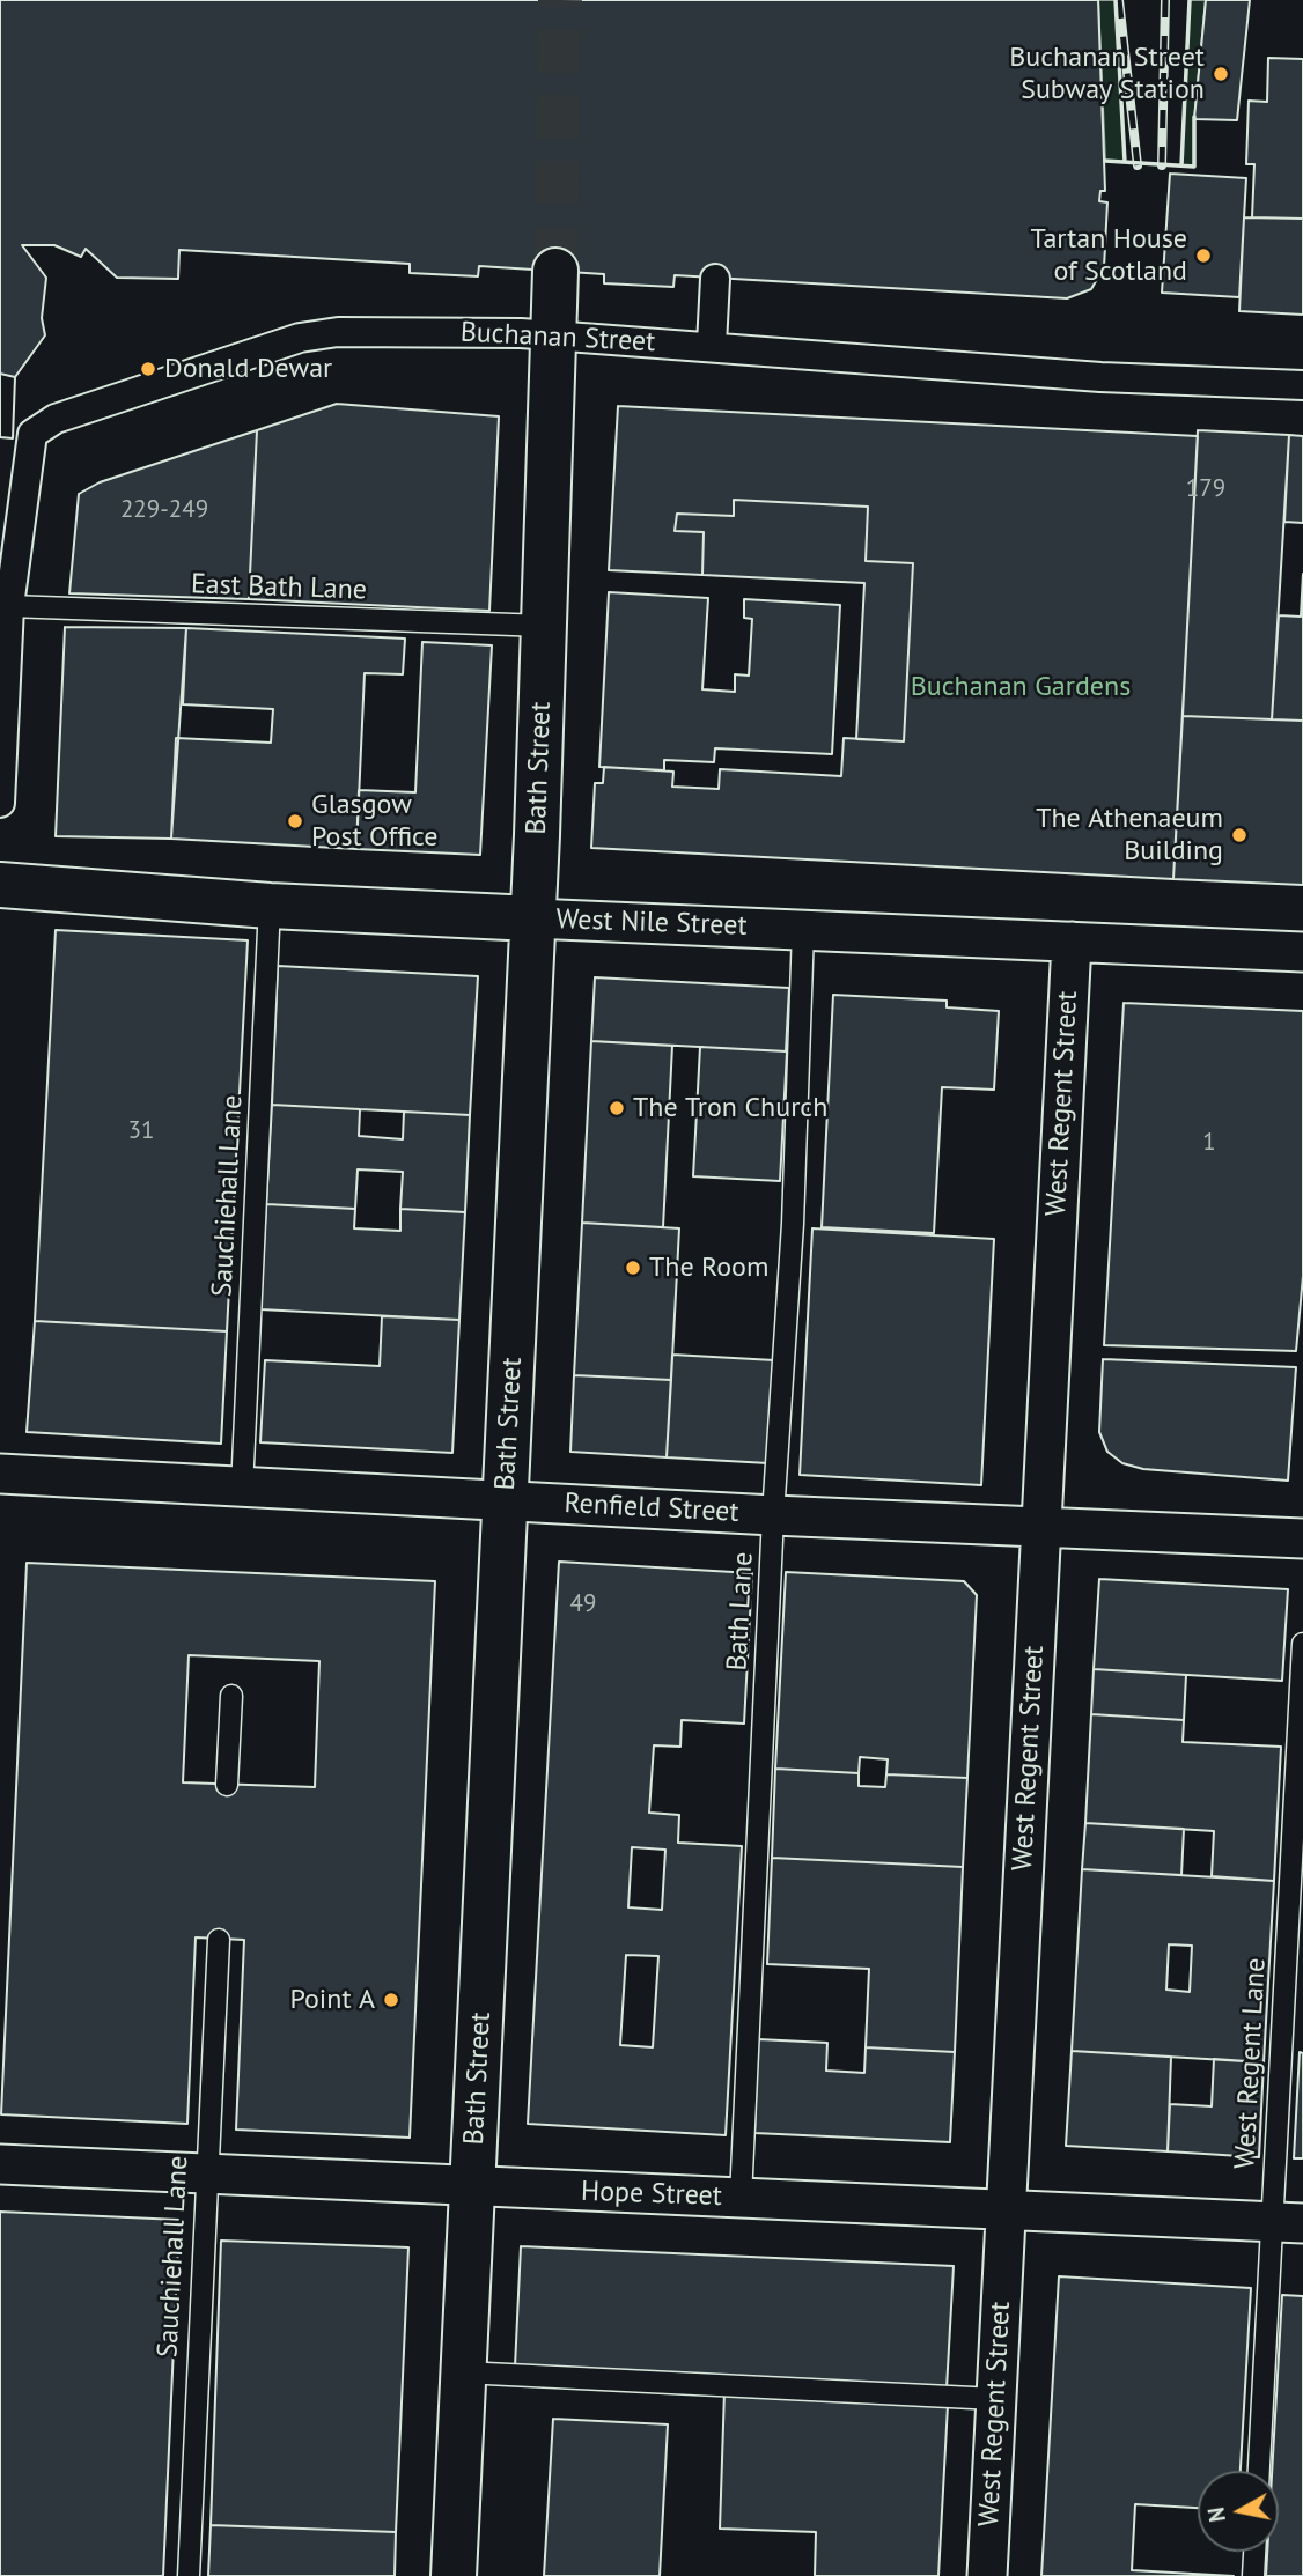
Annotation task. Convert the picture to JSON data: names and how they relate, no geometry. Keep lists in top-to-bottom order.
{
  "streets": {
    "street": [
      "Buchanan Street",
      "Bath Street",
      "West Nile Street",
      "West Regent Street",
      "Renfield Street",
      "Hope Street"
    ],
    "lane": [
      "East Bath Lane",
      "Sauchiehall Lane",
      "Bath Lane",
      "West Regent Lane"
    ]
  },
  "crossings": [
    ["Buchanan Street", "East Bath Lane"],
    ["Buchanan Street", "Bath Street"],
    ["East Bath Lane", "Bath Street"],
    ["Bath Street", "West Nile Street"],
    ["Bath Street", "Renfield Street"],
    ["Bath Street", "Hope Street"],
    ["West Nile Street", "West Regent Street"],
    ["West Nile Street", "Sauchiehall Lane"],
    ["West Nile Street", "Bath Lane"],
    ["West Regent Street", "Renfield Street"],
    ["West Regent Street", "Hope Street"],
    ["Sauchiehall Lane", "Renfield Street"],
    ["Sauchiehall Lane", "Hope Street"],
    ["Renfield Street", "Bath Lane"],
    ["Bath Lane", "Hope Street"],
    ["West Regent Lane", "Hope Street"]
  ],
  "parks": ["Buchanan Gardens"],
  "places": [
    "Buchanan Street Subway Station",
    "Tartan House of Scotland",
    "Donald Dewar",
    "Glasgow Post Office",
    "The Athenaeum Building",
    "The Tron Church",
    "The Room",
    "Point A"
  ],
  "house_numbers": [
    "179",
    "229-249",
    "31",
    "1",
    "49"
  ],
  "north": "left"
}
